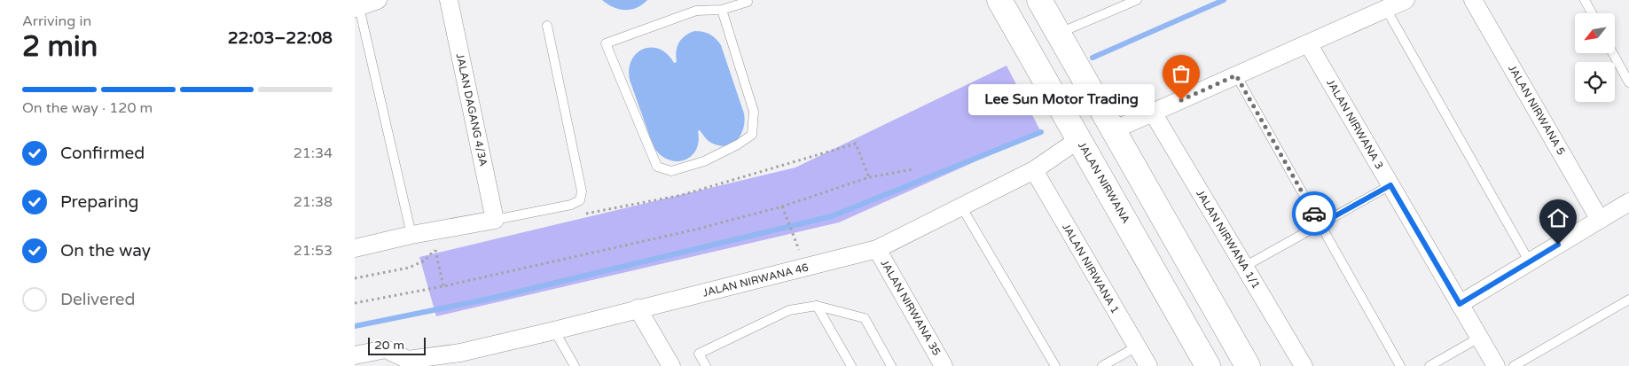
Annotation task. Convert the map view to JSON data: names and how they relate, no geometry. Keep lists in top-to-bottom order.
{
  "streets": {
    "street": [
      "JALAN DAGANG 4/3A",
      "JALAN NIRWANA 5",
      "JALAN NIRWANA 3",
      "JALAN NIRWANA",
      "JALAN NIRWANA 1/1",
      "JALAN NIRWANA 1",
      "JALAN NIRWANA 46",
      "JALAN NIRWANA 35"
    ]
  },
  "crossings": [
    ["JALAN NIRWANA", "JALAN NIRWANA 46"],
    ["JALAN NIRWANA 1", "JALAN NIRWANA 46"],
    ["JALAN NIRWANA 46", "JALAN NIRWANA 35"]
  ],
  "places": ["Lee Sun Motor Trading"],
  "scale_bar": "20 m",
  "north": "bottom left",
  "page": {
    "heading": ["2 min", "Arriving in", "22:03–22:08"],
    "bar": "On the way · 120 m",
    "bubble": "Lee Sun Motor Trading",
    "list": [
      ["Confirmed", "21:34"],
      ["Preparing", "21:38"],
      ["On the way", "21:53"],
      "Delivered"
    ],
    "scale": "20 m"
  }
}
